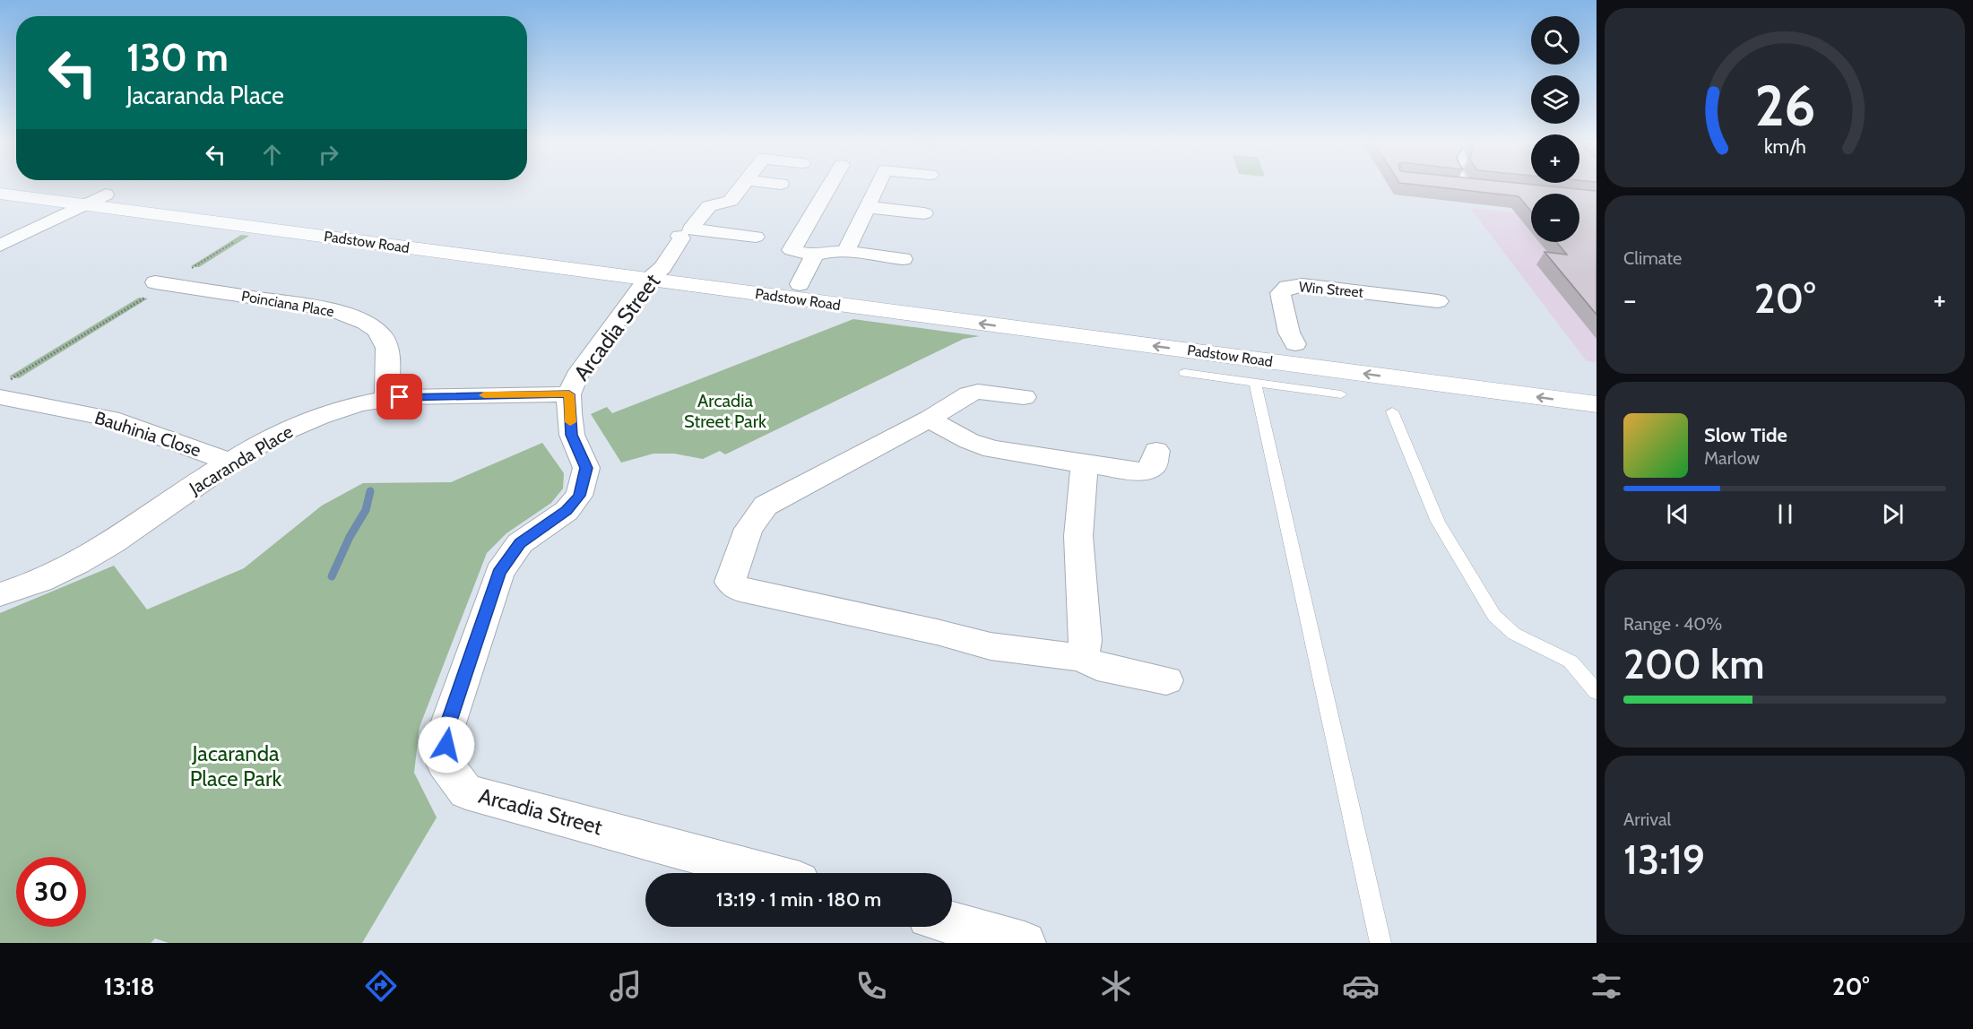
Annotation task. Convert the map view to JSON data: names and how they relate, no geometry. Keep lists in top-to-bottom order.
{
  "streets": {
    "main road": ["Padstow Road"],
    "street": [
      "Win Street",
      "Poinciana Place",
      "Arcadia Street",
      "Bauhinia Close",
      "Jacaranda Place"
    ]
  },
  "crossings": [
    ["Padstow Road", "Win Street"],
    ["Padstow Road", "Arcadia Street"],
    ["Poinciana Place", "Jacaranda Place"],
    ["Arcadia Street", "Jacaranda Place"],
    ["Bauhinia Close", "Jacaranda Place"]
  ],
  "parks": ["Arcadia Street Park", "Jacaranda Place Park"],
  "page": {
    "map_buttons": ["+", "−"],
    "turn": ["130 m", "Jacaranda Place"],
    "tile": [
      "Climate",
      ["Range · 40%", "200 km"],
      ["Arrival", "13:19"]
    ],
    "heat": ["−", "20°", "+"],
    "song": ["Slow Tide", "Marlow"],
    "limit": "30",
    "trip": "13:19 · 1 min · 180 m",
    "tabs": ["13:18", "20°"],
    "gauge": ["26", "km/h"]
  }
}
